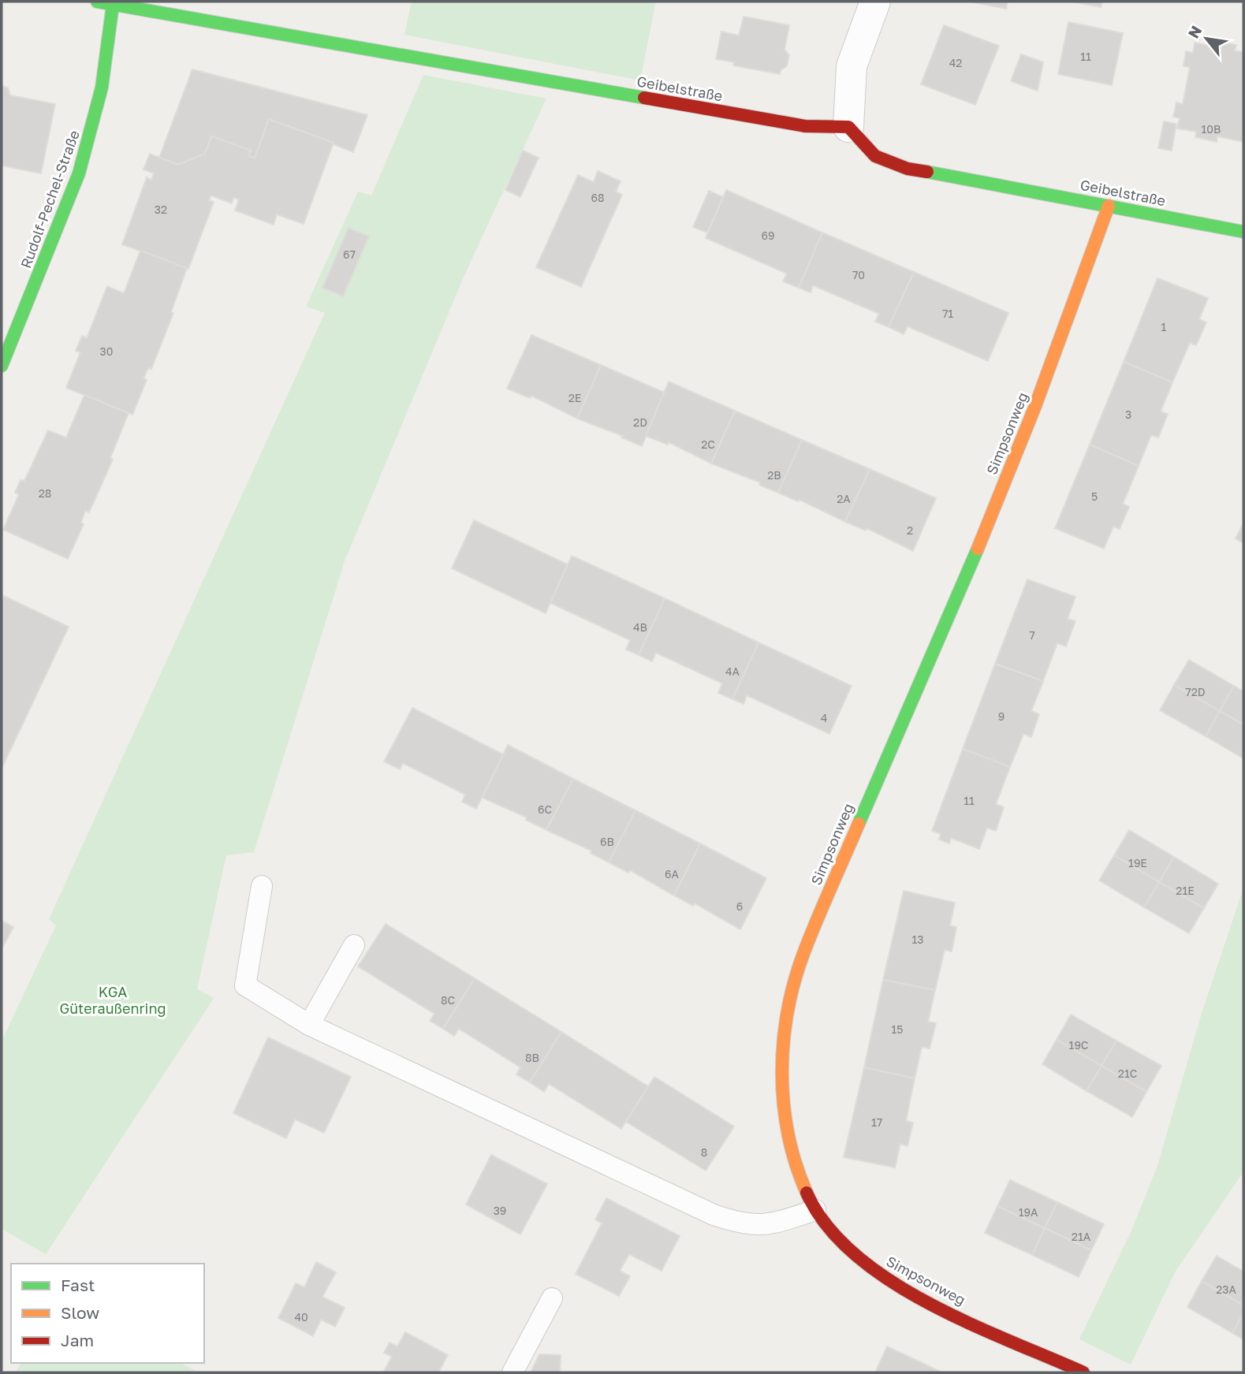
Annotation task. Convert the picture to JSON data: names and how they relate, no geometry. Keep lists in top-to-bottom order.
{
  "streets": {
    "street": ["Geibelstraße", "Rudolf-Pechel-Straße", "Simpsonweg"]
  },
  "crossings": [
    ["Geibelstraße", "Rudolf-Pechel-Straße"],
    ["Geibelstraße", "Simpsonweg"]
  ],
  "parks": ["KGA Güteraußenring"],
  "house_numbers": [
    "11",
    "42",
    "10B",
    "68",
    "32",
    "69",
    "67",
    "70",
    "71",
    "1",
    "30",
    "2E",
    "3",
    "2D",
    "2C",
    "2B",
    "28",
    "5",
    "2A",
    "2",
    "4B",
    "7",
    "4A",
    "72D",
    "9",
    "4",
    "11",
    "6C",
    "6B",
    "19E",
    "6A",
    "21E",
    "6",
    "13",
    "8C",
    "15",
    "19C",
    "8B",
    "21C",
    "17",
    "8",
    "39",
    "19A",
    "21A",
    "23A",
    "40"
  ],
  "legend": ["Fast", "Slow", "Jam"],
  "north": "top left"
}
